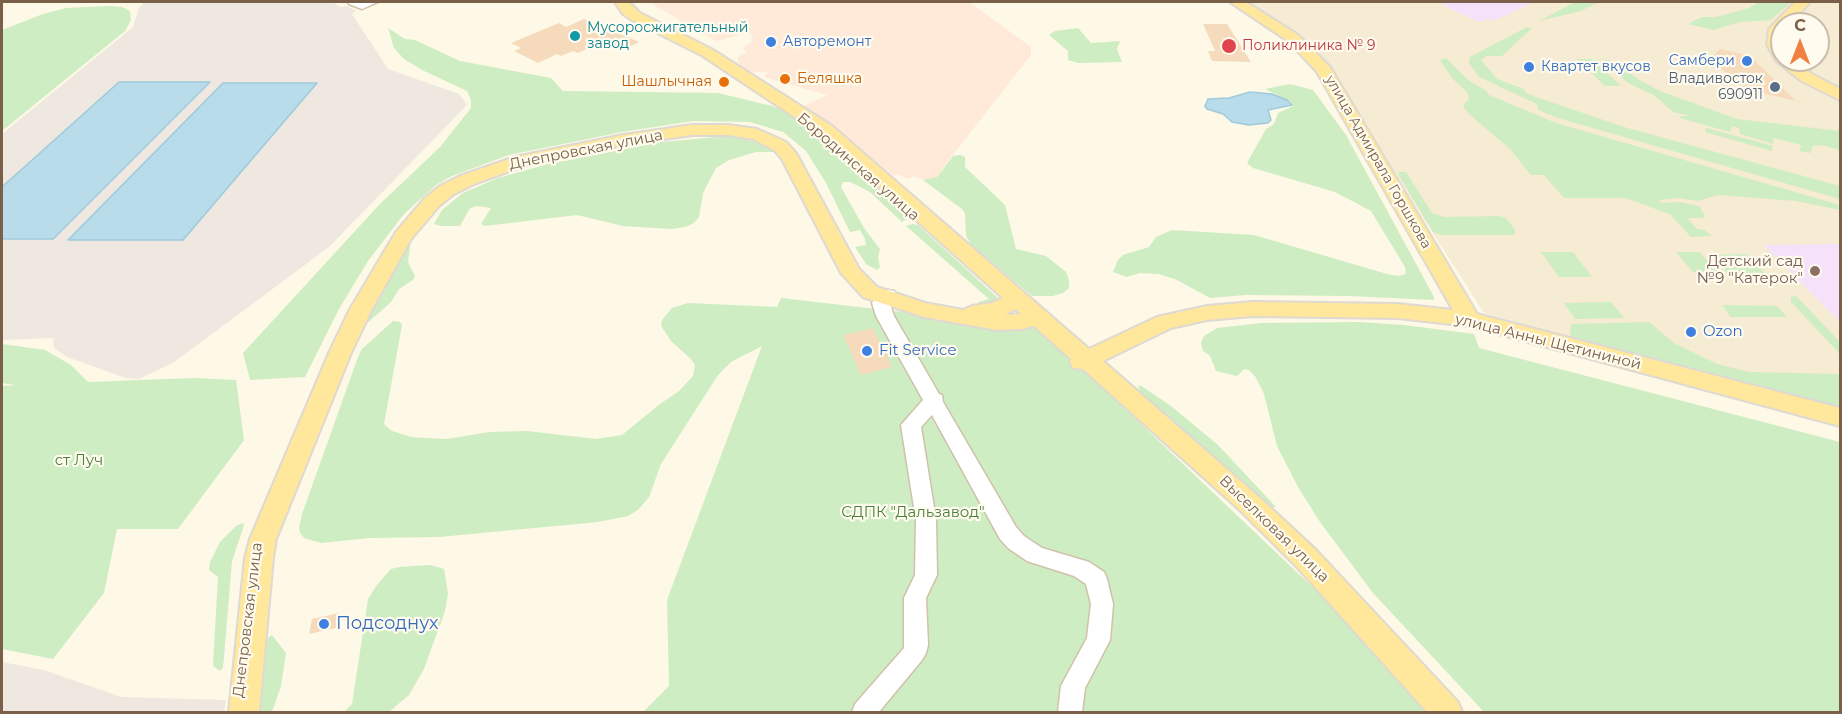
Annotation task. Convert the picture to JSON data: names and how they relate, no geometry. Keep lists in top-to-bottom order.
{
  "streets": {
    "main road": [
      "Днепровская улица",
      "улица Адмирала Горшкова",
      "Бородинская улица",
      "улица Анны Щетининой",
      "Выселковая улица"
    ]
  },
  "crossings": [
    ["Днепровская улица", "Бородинская улица"],
    ["улица Адмирала Горшкова", "улица Анны Щетининой"],
    ["Бородинская улица", "улица Анны Щетининой"],
    ["Бородинская улица", "Выселковая улица"],
    ["улица Анны Щетининой", "Выселковая улица"]
  ],
  "parks": ["ст Луч", "СДПК \"Дальзавод\""],
  "places": [
    "Мусоросжигательный завод",
    "Авторемонт",
    "Поликлиника № 9",
    "Самбери",
    "Квартет вкусов",
    "Беляшка",
    "Шашлычная",
    "Владивосток 690911",
    "Детский сад №9 \"Катерок\"",
    "Ozon",
    "Fit Service",
    "Подсоднух"
  ],
  "north": "top"
}
